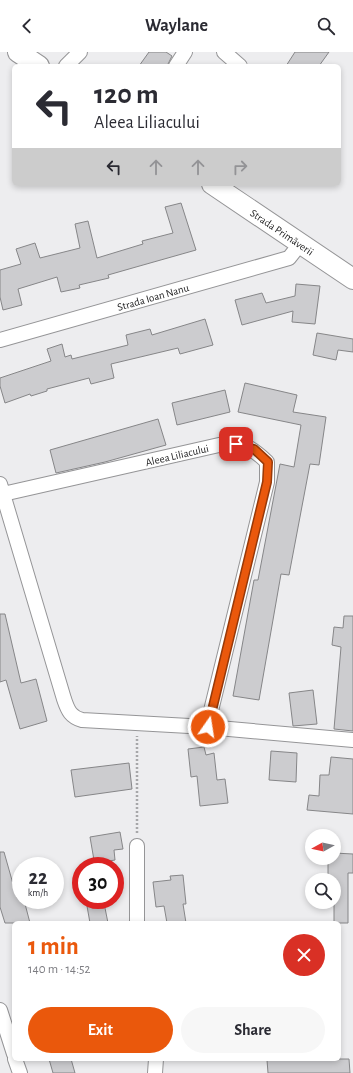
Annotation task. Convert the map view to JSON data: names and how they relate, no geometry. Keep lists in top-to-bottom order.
{
  "streets": {
    "main road": ["Strada Primăverii"],
    "street": ["Strada Ioan Nanu", "Aleea Liliacului"]
  },
  "crossings": [
    ["Strada Primăverii", "Strada Ioan Nanu"]
  ],
  "north": "left",
  "page": {
    "header": "Waylane",
    "turn": ["120 m", "Aleea Liliacului"],
    "speed": "22 km/h",
    "limit": "30",
    "heading": ["1 min", "140 m · 14:52"],
    "buttons": ["Exit", "Share"]
  }
}
